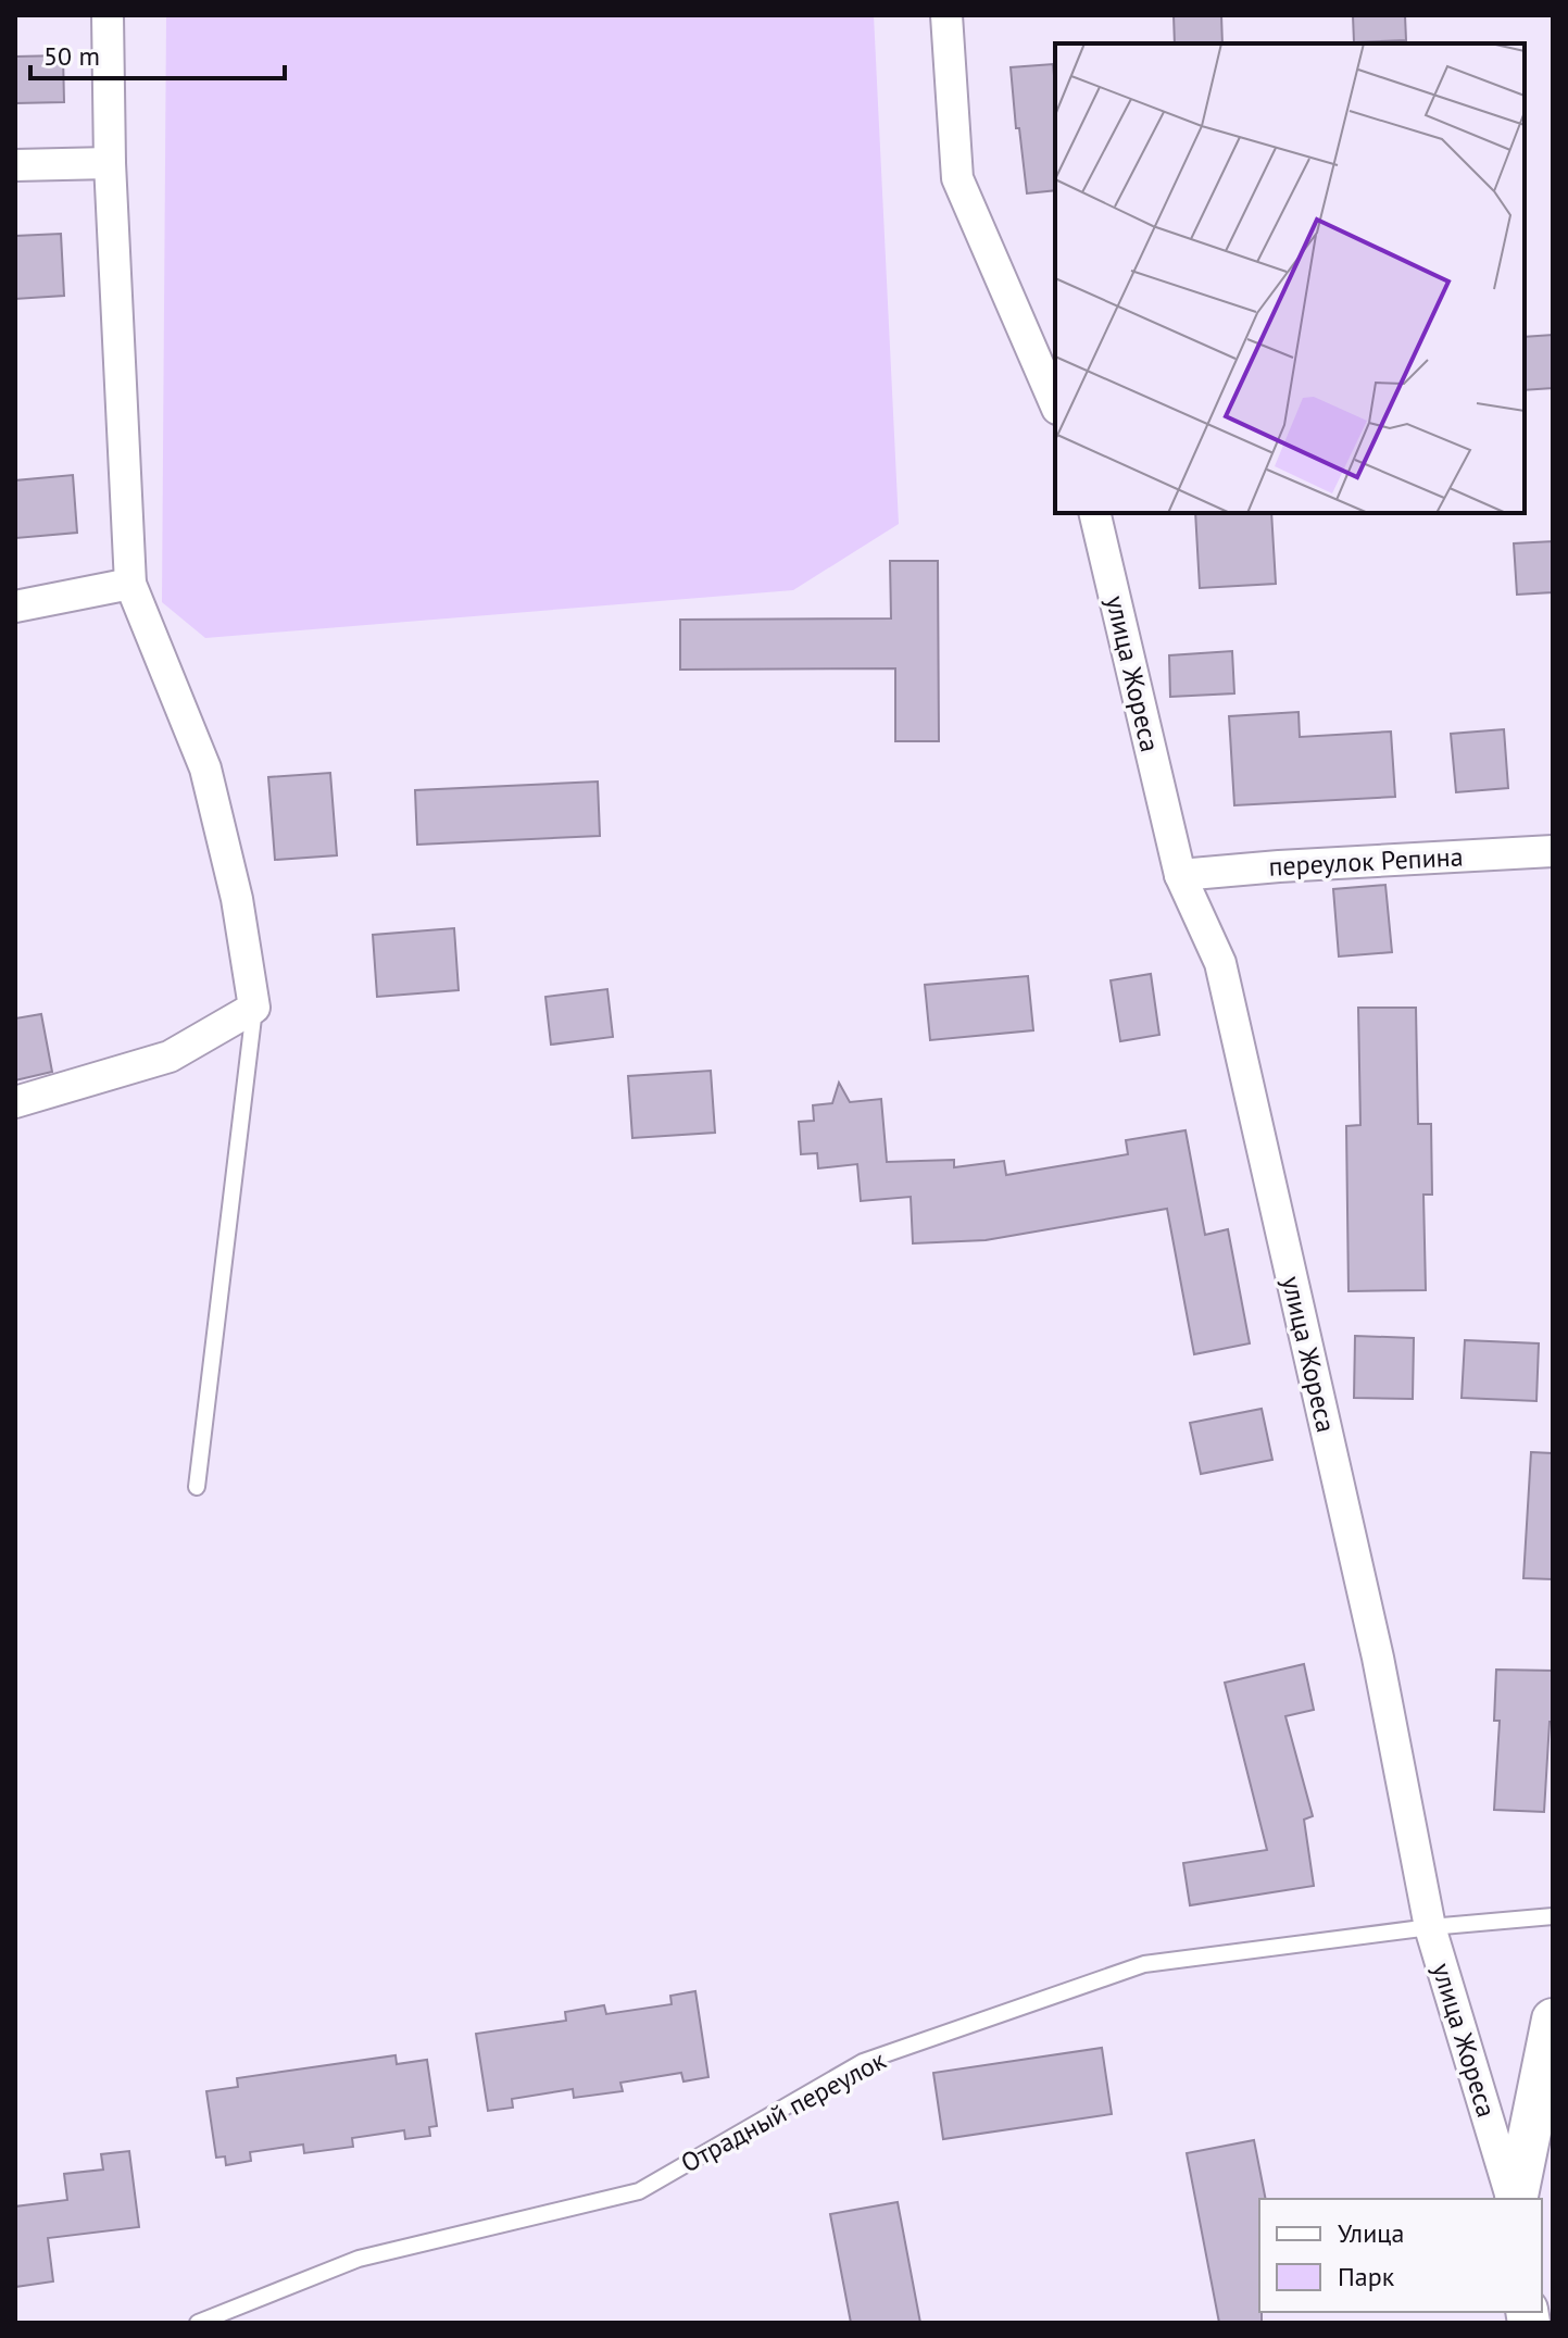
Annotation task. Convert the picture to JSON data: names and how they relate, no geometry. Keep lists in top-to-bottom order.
{
  "streets": {
    "street": ["улица Жореса", "переулок Репина"],
    "lane": ["Отрадный переулок"]
  },
  "crossings": [
    ["улица Жореса", "переулок Репина"],
    ["улица Жореса", "Отрадный переулок"]
  ],
  "legend": ["Улица", "Парк"],
  "scale_bar": "50 m"
}
